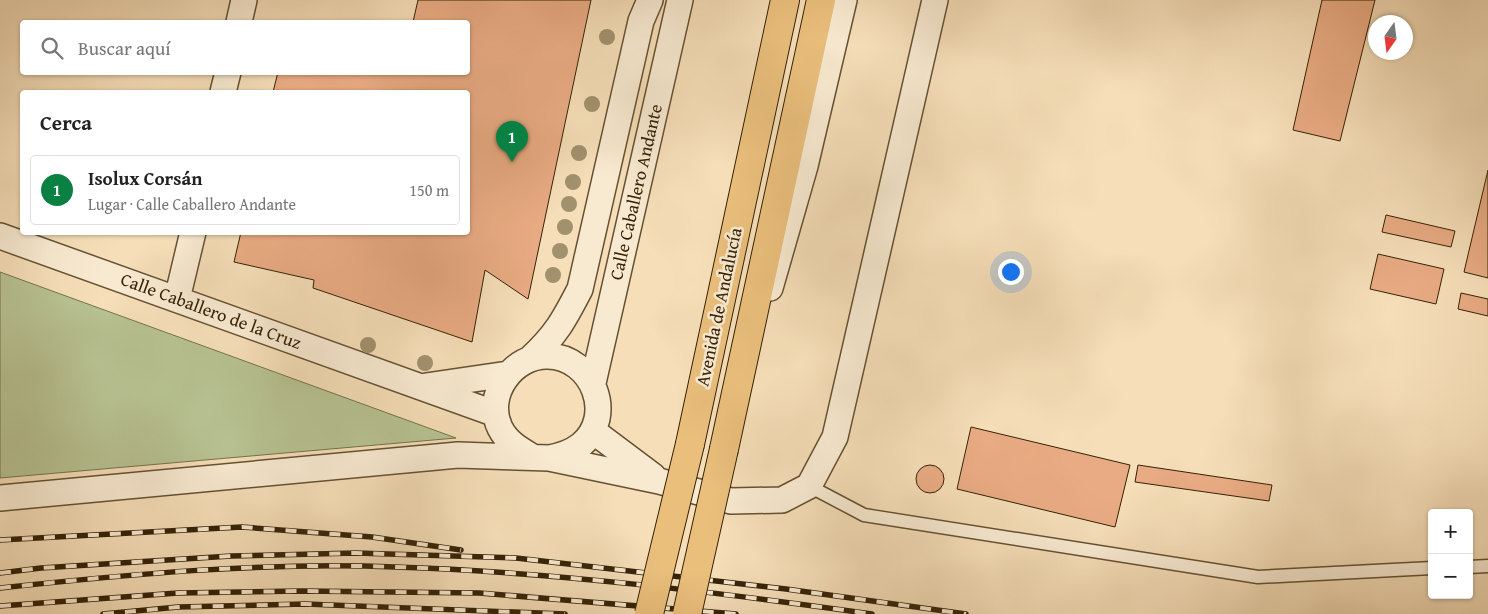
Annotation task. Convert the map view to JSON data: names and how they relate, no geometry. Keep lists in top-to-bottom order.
{
  "streets": {
    "main road": ["Avenida de Andalucía"],
    "street": ["Calle Caballero Andante", "Calle Caballero de la Cruz"]
  },
  "crossings": [
    ["Calle Caballero Andante", "Calle Caballero de la Cruz"]
  ],
  "north": "bottom",
  "page": {
    "search": "Buscar aquí",
    "heading": "Cerca",
    "pins": "1",
    "list": [
      {
        "mark": "1",
        "name": "Isolux Corsán",
        "note": "Lugar · Calle Caballero Andante",
        "value": "150 m"
      }
    ],
    "map_buttons": ["+", "−"]
  }
}
